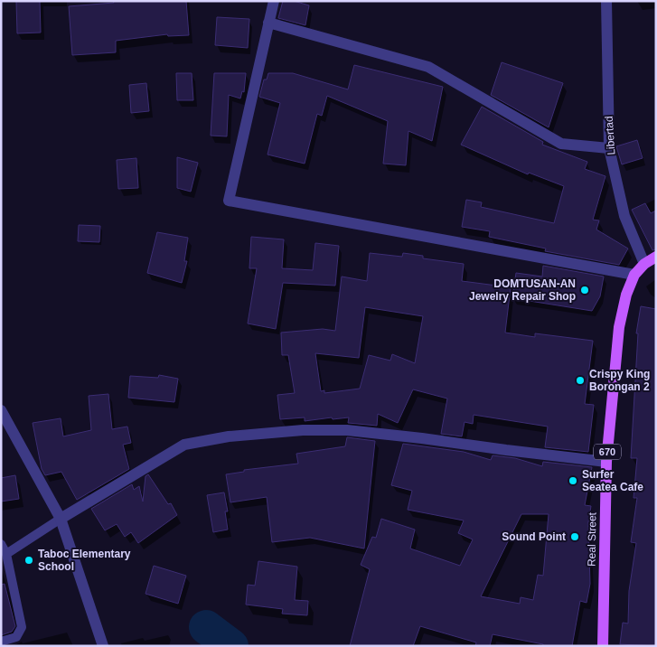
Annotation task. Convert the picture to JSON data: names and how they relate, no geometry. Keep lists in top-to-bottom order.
{
  "streets": {
    "main road": ["670", "Real Street"],
    "street": ["Libertad"]
  },
  "crossings": [
    ["Libertad", "Real Street"]
  ],
  "places": [
    "DOMTUSAN-AN Jewelry Repair Shop",
    "Crispy King Borongan 2",
    "Surfer Seatea Cafe",
    "Sound Point",
    "Taboc Elementary School"
  ]
}
